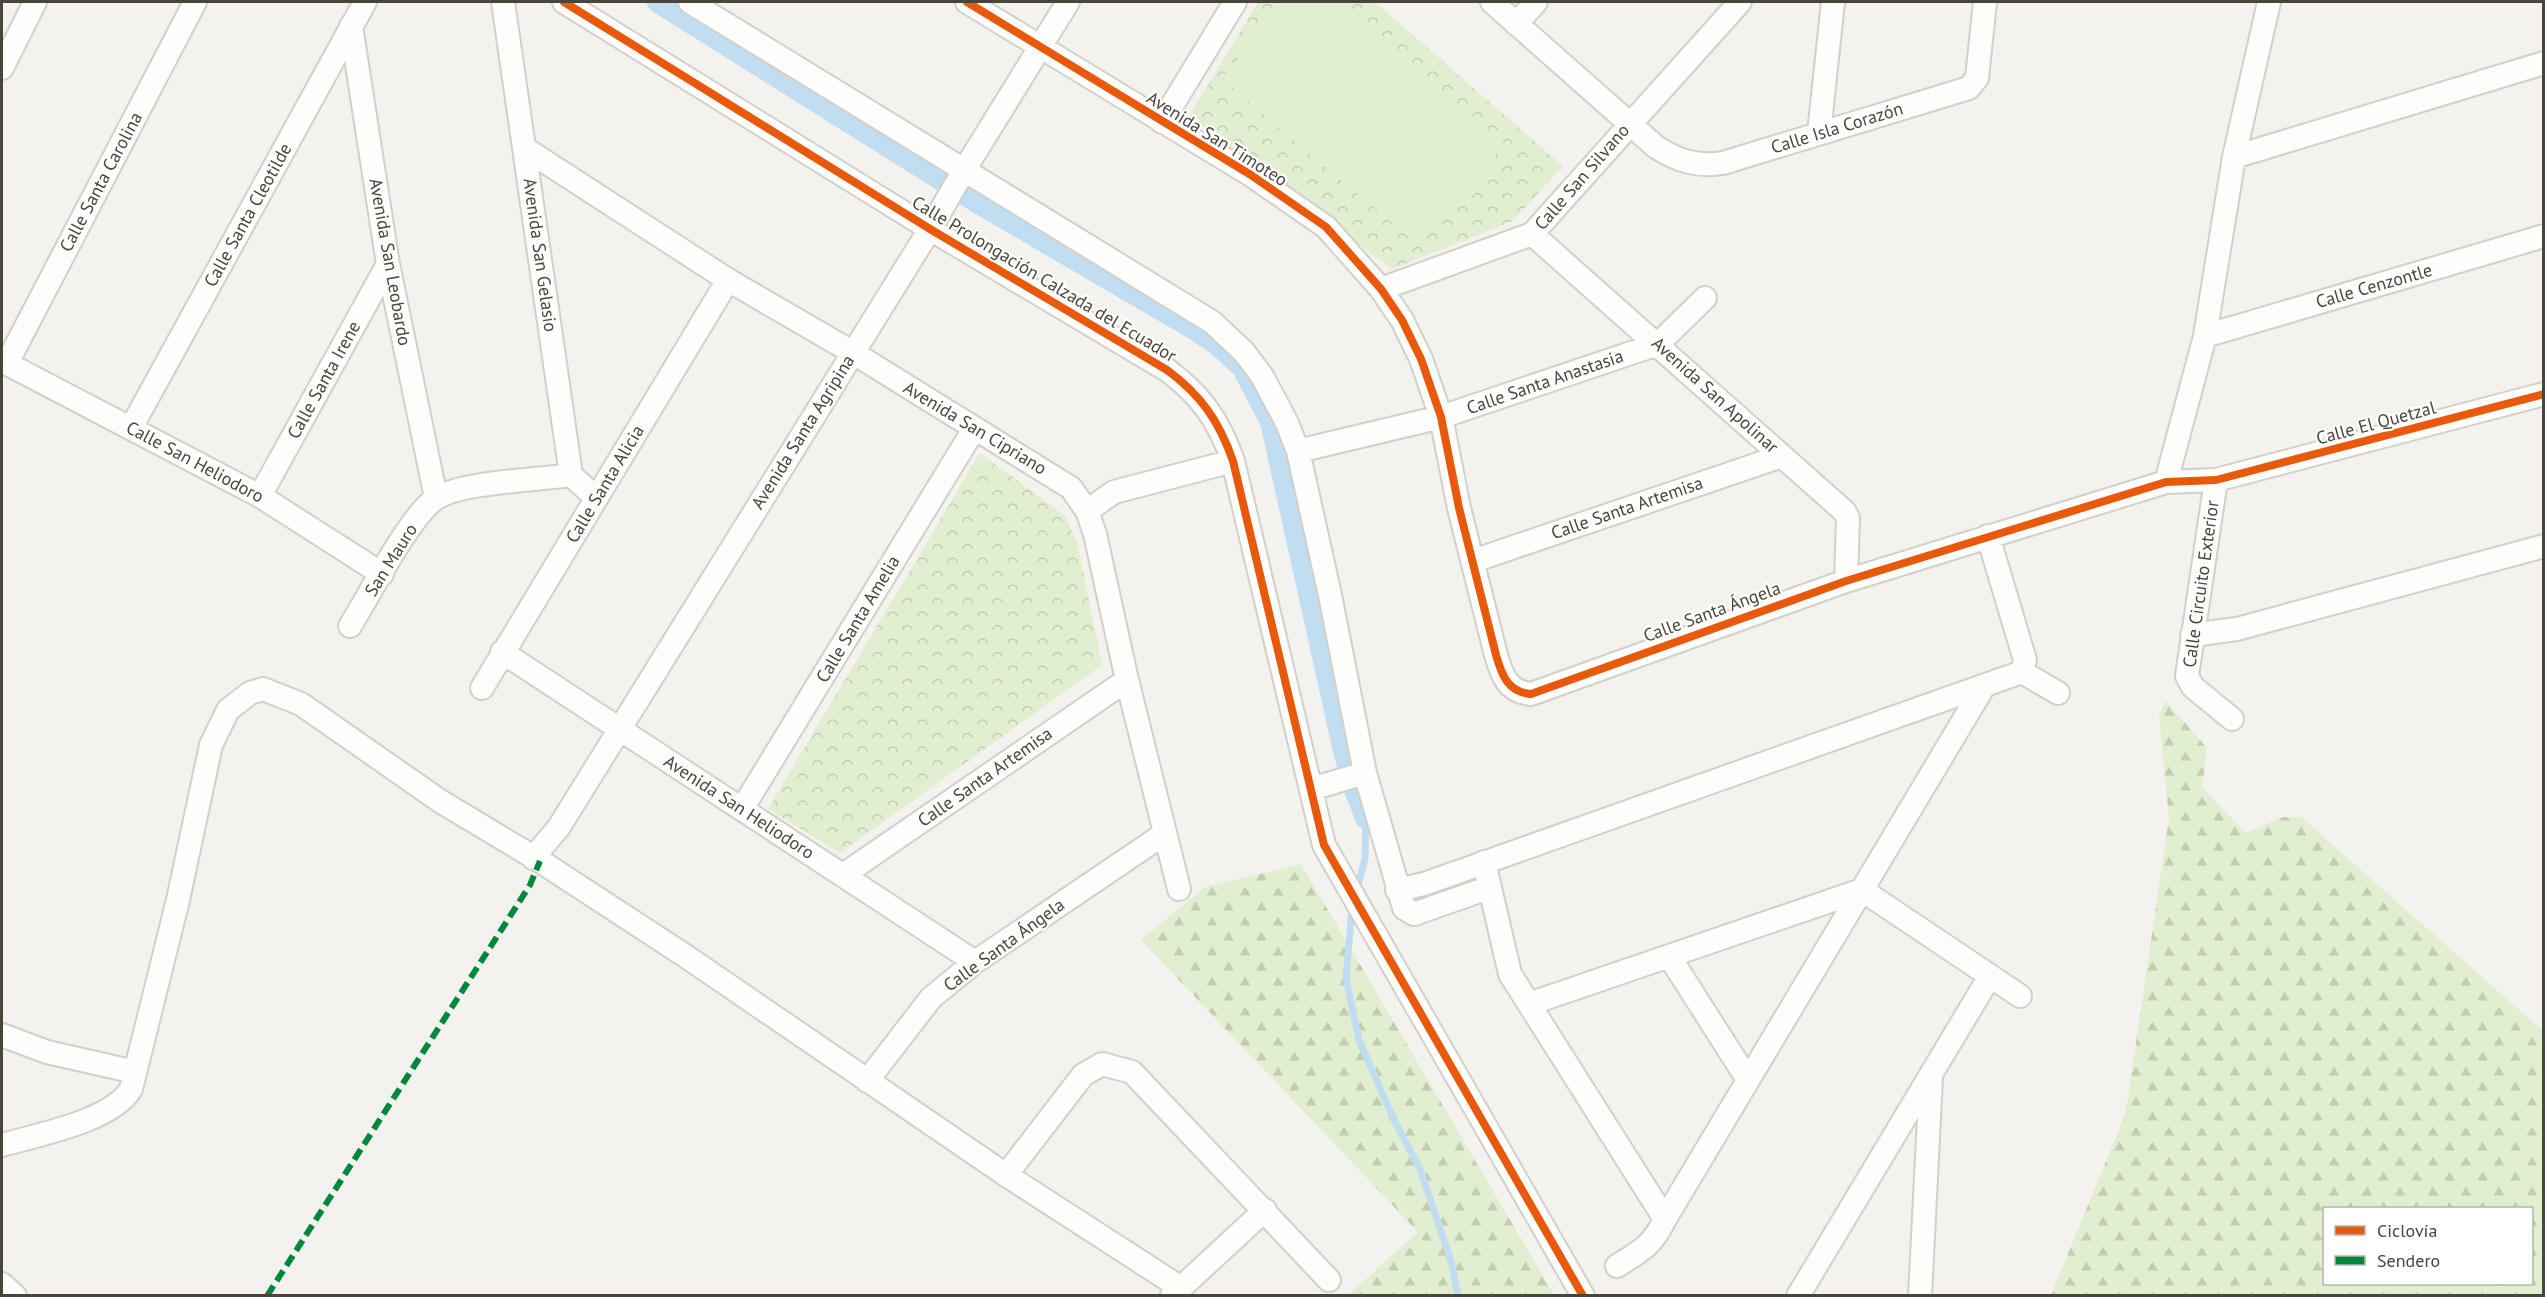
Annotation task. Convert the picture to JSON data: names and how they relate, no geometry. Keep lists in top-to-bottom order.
{
  "streets": {
    "street": [
      "Calle Isla Corazón",
      "Avenida San Timoteo",
      "Calle San Silvano",
      "Calle Santa Carolina",
      "Calle Santa Cleotilde",
      "Avenida San Gelasio",
      "Avenida San Leobardo",
      "Calle Prolongación Calzada del Ecuador",
      "Calle Cenzontle",
      "Calle Santa Irene",
      "Calle Santa Anastasia",
      "Avenida San Apolinar",
      "Calle El Quetzal",
      "Avenida San Cipriano",
      "Avenida Santa Agripina",
      "Calle San Heliodoro",
      "Calle Santa Alicia",
      "Calle Santa Artemisa",
      "San Mauro",
      "Calle Circuito Exterior",
      "Calle Santa Ángela",
      "Calle Santa Amelia",
      "Avenida San Heliodoro"
    ]
  },
  "crossings": [
    ["Calle Isla Corazón", "Calle San Silvano"],
    ["Avenida San Timoteo", "Calle San Silvano"],
    ["Avenida San Timoteo", "Calle Santa Anastasia"],
    ["Avenida San Timoteo", "Avenida Santa Agripina"],
    ["Avenida San Timoteo", "Calle Santa Artemisa"],
    ["Avenida San Timoteo", "Calle Santa Ángela"],
    ["Calle San Silvano", "Avenida San Apolinar"],
    ["Calle Santa Carolina", "Calle San Heliodoro"],
    ["Calle Santa Cleotilde", "Avenida San Leobardo"],
    ["Calle Santa Cleotilde", "Calle San Heliodoro"],
    ["Avenida San Gelasio", "Avenida San Cipriano"],
    ["Avenida San Leobardo", "Calle Santa Irene"],
    ["Avenida San Leobardo", "San Mauro"],
    ["Calle Prolongación Calzada del Ecuador", "Avenida Santa Agripina"],
    ["Calle Santa Irene", "Calle San Heliodoro"],
    ["Calle Santa Anastasia", "Avenida San Apolinar"],
    ["Avenida San Apolinar", "Calle Santa Artemisa"],
    ["Avenida San Apolinar", "Calle Santa Ángela"],
    ["Calle El Quetzal", "Calle Circuito Exterior"],
    ["Calle El Quetzal", "Calle Santa Ángela"],
    ["Avenida San Cipriano", "Avenida Santa Agripina"],
    ["Avenida San Cipriano", "Calle Santa Alicia"],
    ["Avenida San Cipriano", "Calle Santa Artemisa"],
    ["Avenida San Cipriano", "Calle Santa Ángela"],
    ["Avenida San Cipriano", "Calle Santa Amelia"],
    ["Avenida Santa Agripina", "Avenida San Heliodoro"],
    ["Calle San Heliodoro", "San Mauro"],
    ["Calle Santa Alicia", "Avenida San Heliodoro"],
    ["Calle Santa Artemisa", "Avenida San Heliodoro"],
    ["Calle Santa Ángela", "Avenida San Heliodoro"],
    ["Calle Santa Amelia", "Avenida San Heliodoro"]
  ],
  "legend": ["Ciclovía", "Sendero"]
}
